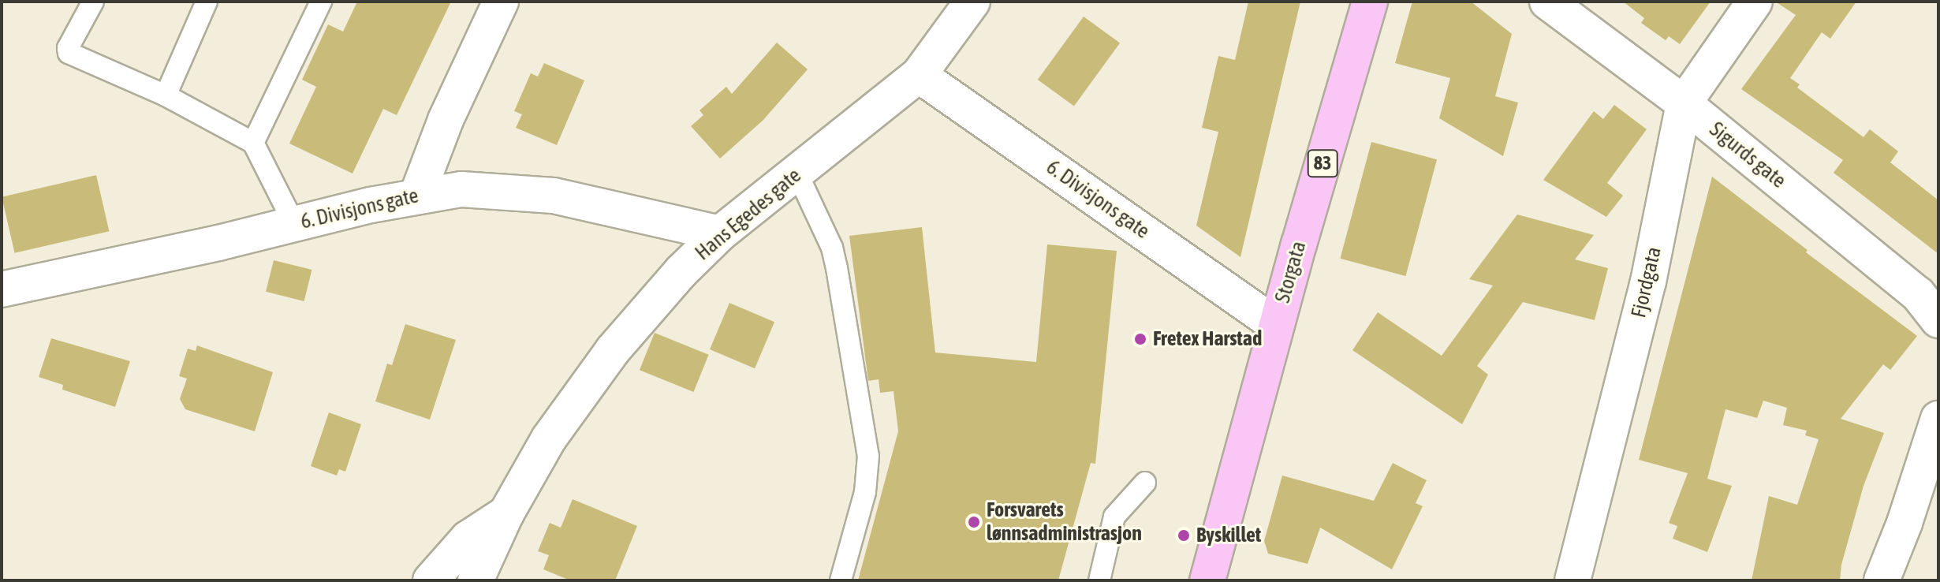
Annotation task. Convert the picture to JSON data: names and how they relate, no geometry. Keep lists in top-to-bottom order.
{
  "streets": {
    "highway": ["83", "Storgata"],
    "street": [
      "Sigurds gate",
      "6. Divisjons gate",
      "Hans Egedes gate",
      "Fjordgata"
    ]
  },
  "crossings": [
    ["Sigurds gate", "Fjordgata"],
    ["6. Divisjons gate", "Hans Egedes gate"],
    ["6. Divisjons gate", "Storgata"]
  ],
  "places": ["Fretex Harstad", "Forsvarets lønnsadministrasjon", "Byskillet"]
}
